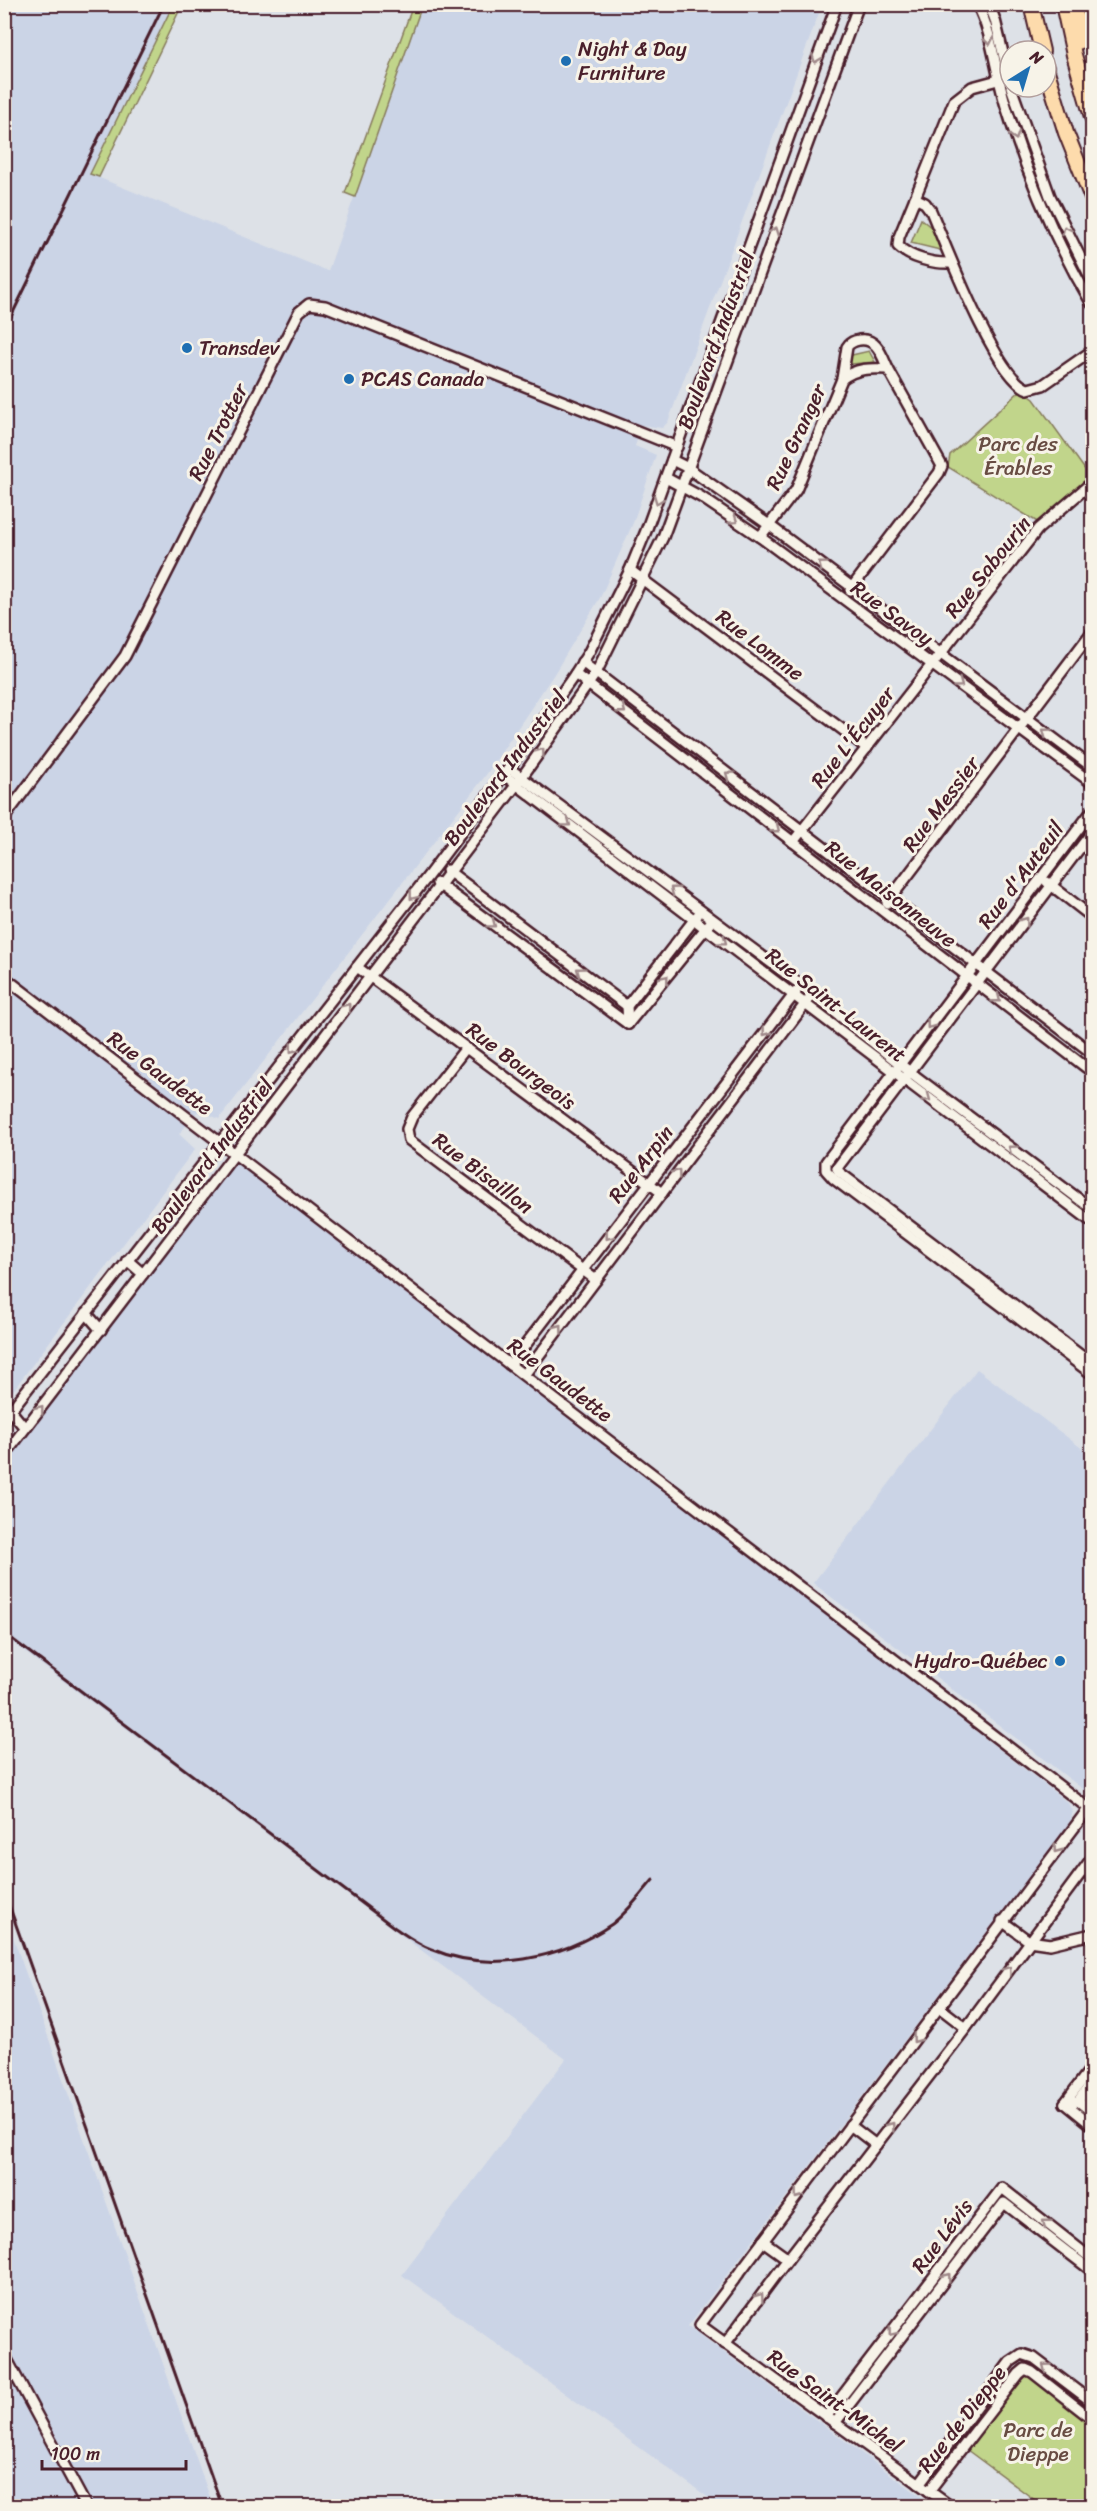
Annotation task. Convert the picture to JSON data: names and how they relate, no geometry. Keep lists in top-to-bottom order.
{
  "streets": {
    "street": [
      "Boulevard Industriel",
      "Rue Trotter",
      "Rue Granger",
      "Rue Sabourin",
      "Rue Savoy",
      "Rue Lomme",
      "Rue L'Écuyer",
      "Rue Messier",
      "Rue d'Auteuil",
      "Rue Maisonneuve",
      "Rue Saint-Laurent",
      "Rue Bourgeois",
      "Rue Gaudette",
      "Rue Arpin",
      "Rue Bisaillon",
      "Rue Lévis",
      "Rue Saint-Michel",
      "Rue de Dieppe"
    ]
  },
  "crossings": [
    ["Boulevard Industriel", "Rue Trotter"],
    ["Boulevard Industriel", "Rue Savoy"],
    ["Boulevard Industriel", "Rue Lomme"],
    ["Boulevard Industriel", "Rue Maisonneuve"],
    ["Boulevard Industriel", "Rue Saint-Laurent"],
    ["Boulevard Industriel", "Rue Bourgeois"],
    ["Boulevard Industriel", "Rue Gaudette"],
    ["Rue Granger", "Rue Savoy"],
    ["Rue Sabourin", "Rue Savoy"],
    ["Rue Sabourin", "Rue L'Écuyer"],
    ["Rue Savoy", "Rue L'Écuyer"],
    ["Rue Savoy", "Rue Messier"],
    ["Rue Lomme", "Rue L'Écuyer"],
    ["Rue L'Écuyer", "Rue Maisonneuve"],
    ["Rue Messier", "Rue Maisonneuve"],
    ["Rue d'Auteuil", "Rue Maisonneuve"],
    ["Rue d'Auteuil", "Rue Saint-Laurent"],
    ["Rue Saint-Laurent", "Rue Arpin"],
    ["Rue Bourgeois", "Rue Arpin"],
    ["Rue Bourgeois", "Rue Bisaillon"],
    ["Rue Gaudette", "Rue Arpin"],
    ["Rue Arpin", "Rue Bisaillon"],
    ["Rue Lévis", "Rue Saint-Michel"],
    ["Rue Saint-Michel", "Rue de Dieppe"]
  ],
  "parks": ["Parc des Érables", "Parc de Dieppe"],
  "places": [
    "Night & Day Furniture",
    "Transdev",
    "PCAS Canada",
    "Hydro-Québec"
  ],
  "scale_bar": "100 m",
  "north": "top right"
}
